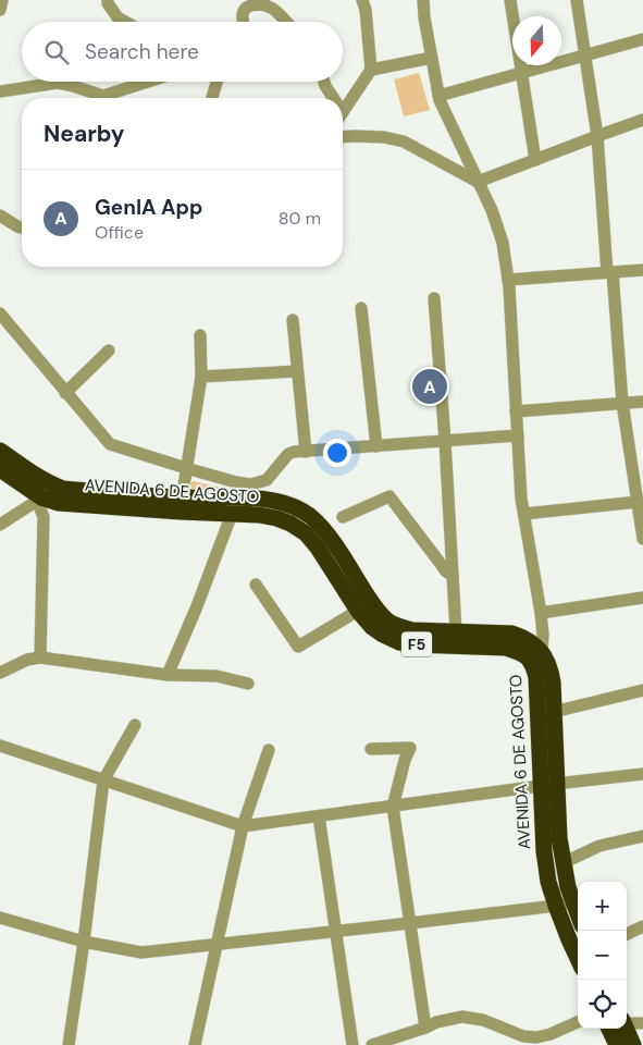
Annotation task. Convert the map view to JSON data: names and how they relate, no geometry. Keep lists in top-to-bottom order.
{
  "streets": {
    "highway": ["AVENIDA 6 DE AGOSTO", "F5"]
  },
  "north": "bottom",
  "page": {
    "search": "Search here",
    "heading": "Nearby",
    "list": [
      {
        "mark": "A",
        "name": "GenIA App",
        "note": "Office",
        "value": "80 m"
      }
    ],
    "pins": "A",
    "map_buttons": ["+", "−"]
  }
}
